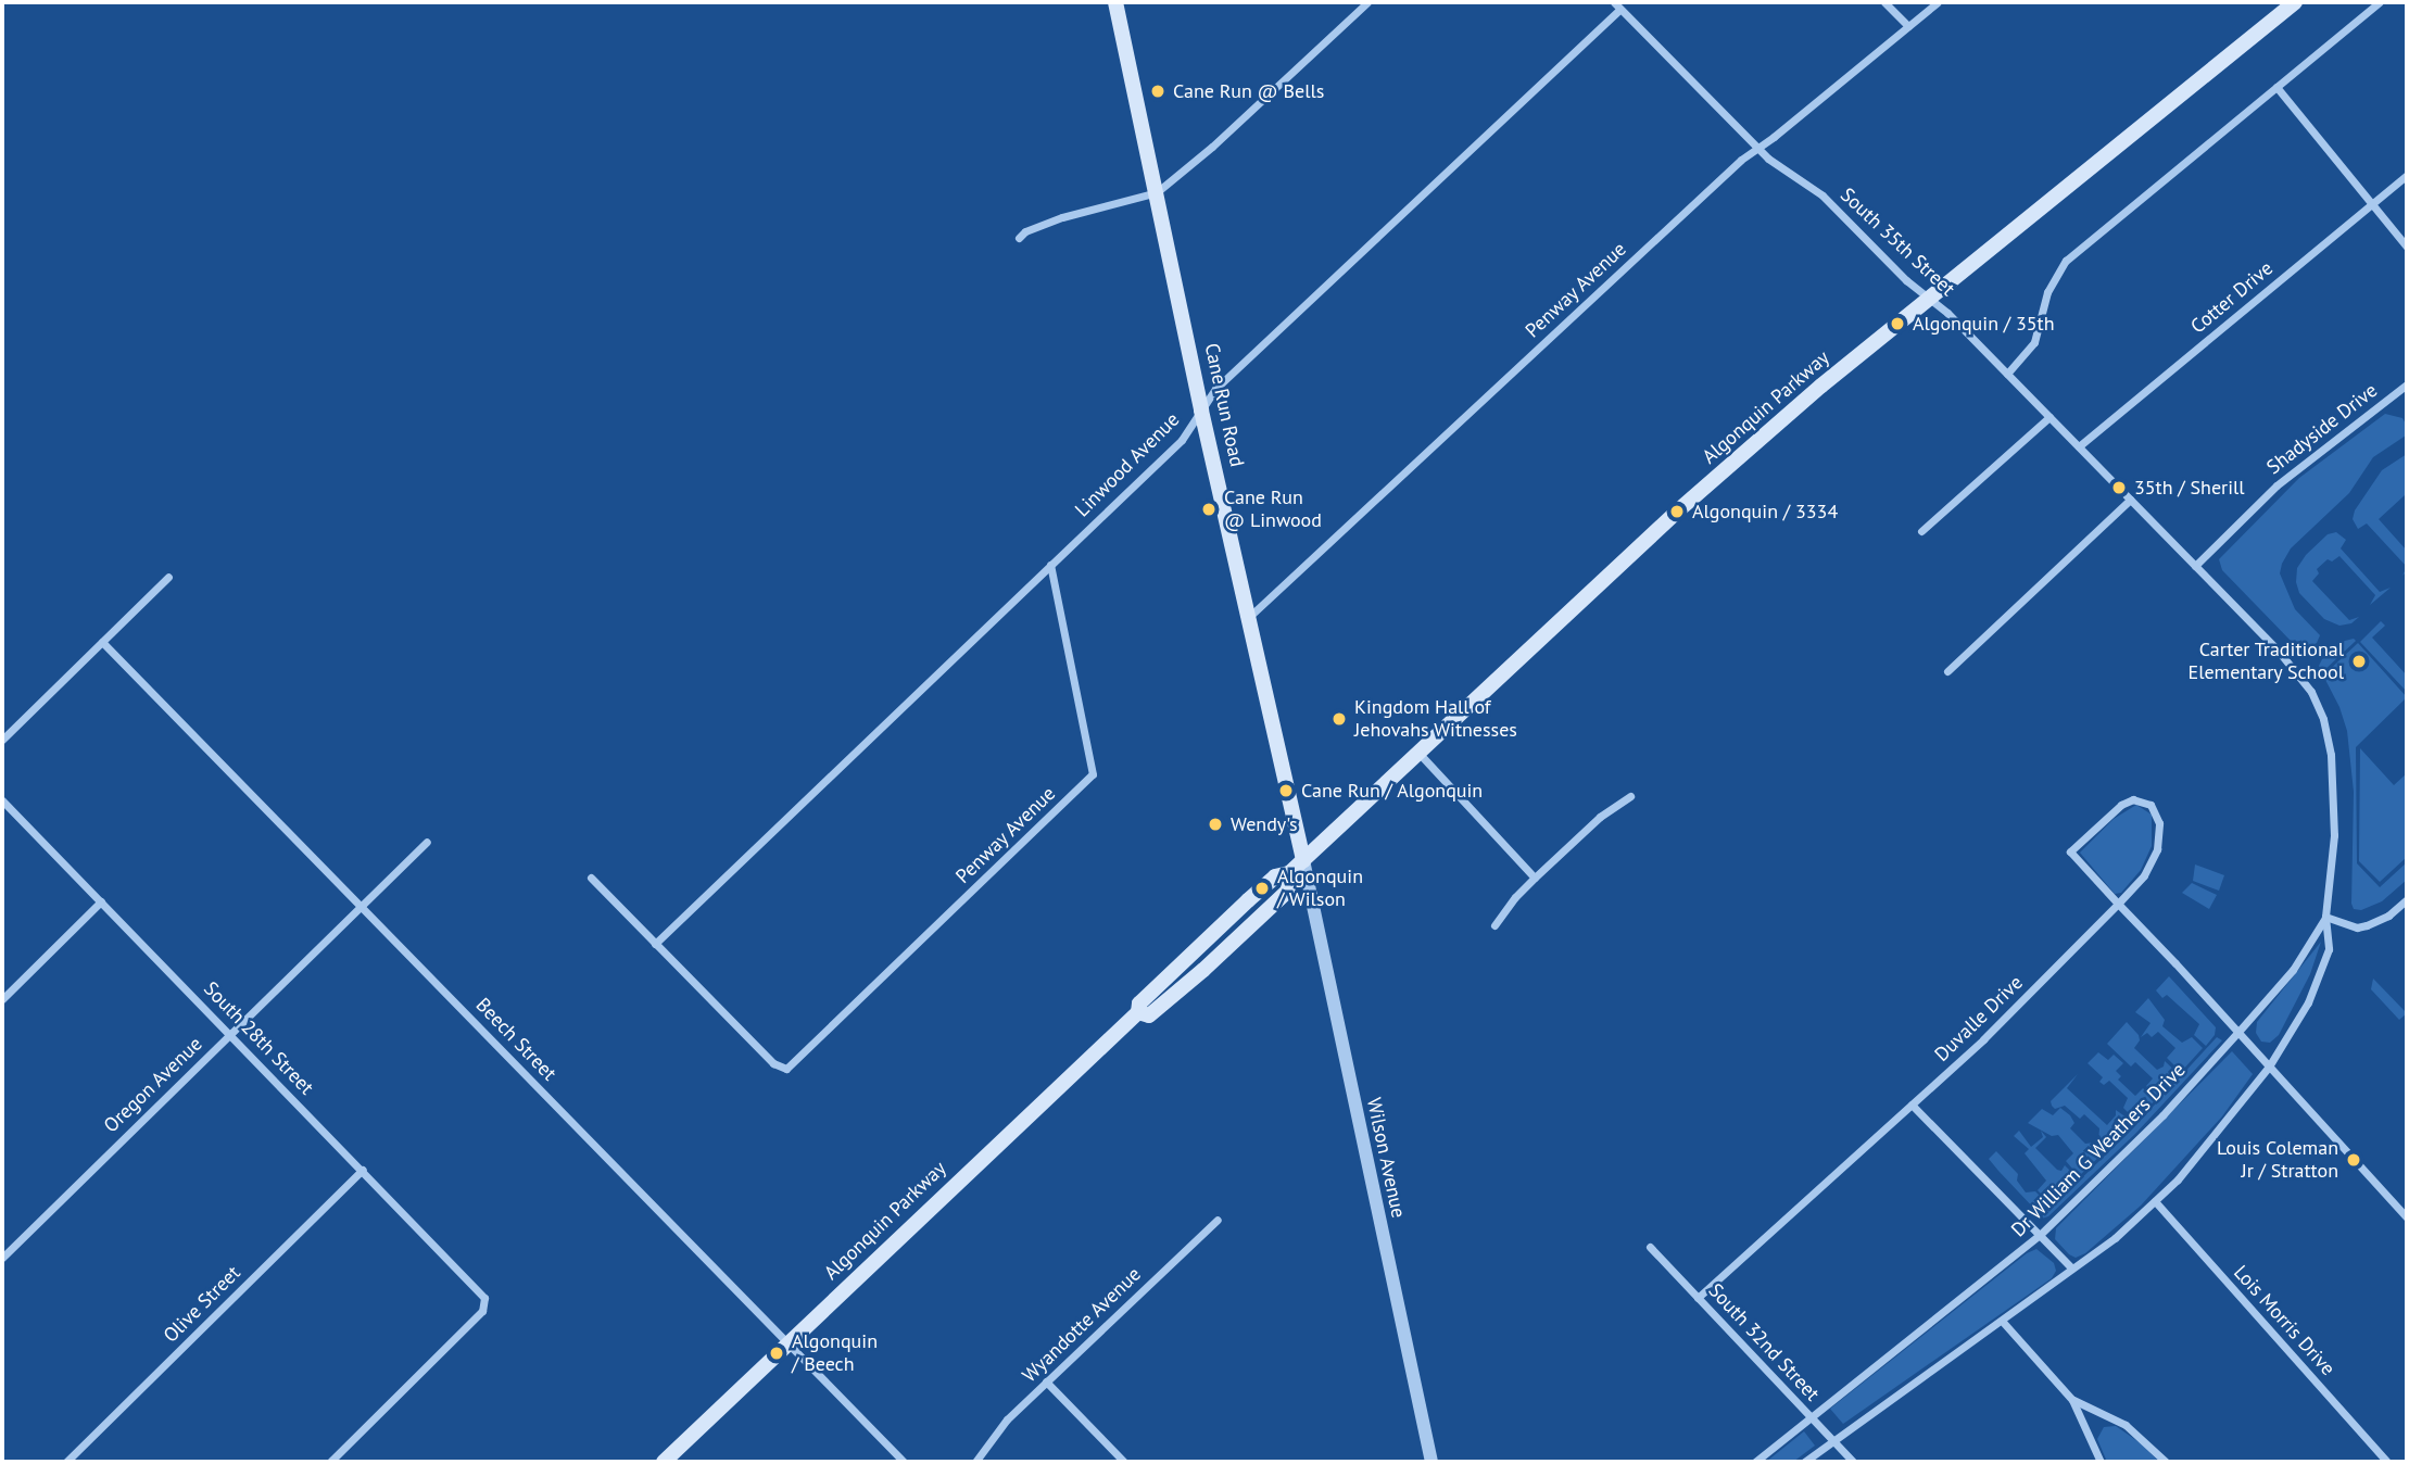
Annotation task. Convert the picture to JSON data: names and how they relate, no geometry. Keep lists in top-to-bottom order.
{
  "streets": {
    "main road": ["Cane Run Road", "Algonquin Parkway"],
    "street": [
      "South 35th Street",
      "Penway Avenue",
      "Cotter Drive",
      "Shadyside Drive",
      "Linwood Avenue",
      "Duvalle Drive",
      "South 28th Street",
      "Beech Street",
      "Oregon Avenue",
      "Dr William G Weathers Drive",
      "Wilson Avenue",
      "Olive Street",
      "Lois Morris Drive",
      "Wyandotte Avenue",
      "South 32nd Street"
    ]
  },
  "crossings": [
    ["South 35th Street", "Penway Avenue"],
    ["South 35th Street", "Cotter Drive"],
    ["South 35th Street", "Algonquin Parkway"],
    ["South 35th Street", "Shadyside Drive"],
    ["South 35th Street", "Linwood Avenue"],
    ["South 35th Street", "Dr William G Weathers Drive"],
    ["Penway Avenue", "Cane Run Road"],
    ["Penway Avenue", "Linwood Avenue"],
    ["Cane Run Road", "Algonquin Parkway"],
    ["Cane Run Road", "Linwood Avenue"],
    ["Cane Run Road", "Wilson Avenue"],
    ["Algonquin Parkway", "Beech Street"],
    ["Algonquin Parkway", "Wilson Avenue"],
    ["Duvalle Drive", "South 32nd Street"],
    ["South 28th Street", "Oregon Avenue"],
    ["South 28th Street", "Olive Street"],
    ["Beech Street", "Oregon Avenue"],
    ["Dr William G Weathers Drive", "Lois Morris Drive"],
    ["Dr William G Weathers Drive", "South 32nd Street"]
  ],
  "places": [
    "Cane Run @ Bells",
    "Algonquin / 35th",
    "35th / Sherill",
    "Cane Run @ Linwood",
    "Algonquin / 3334",
    "Carter Traditional Elementary School",
    "Kingdom Hall of Jehovahs Witnesses",
    "Cane Run / Algonquin",
    "Wendy's",
    "Algonquin / Wilson",
    "Louis Coleman Jr / Stratton",
    "Algonquin / Beech"
  ]
}
